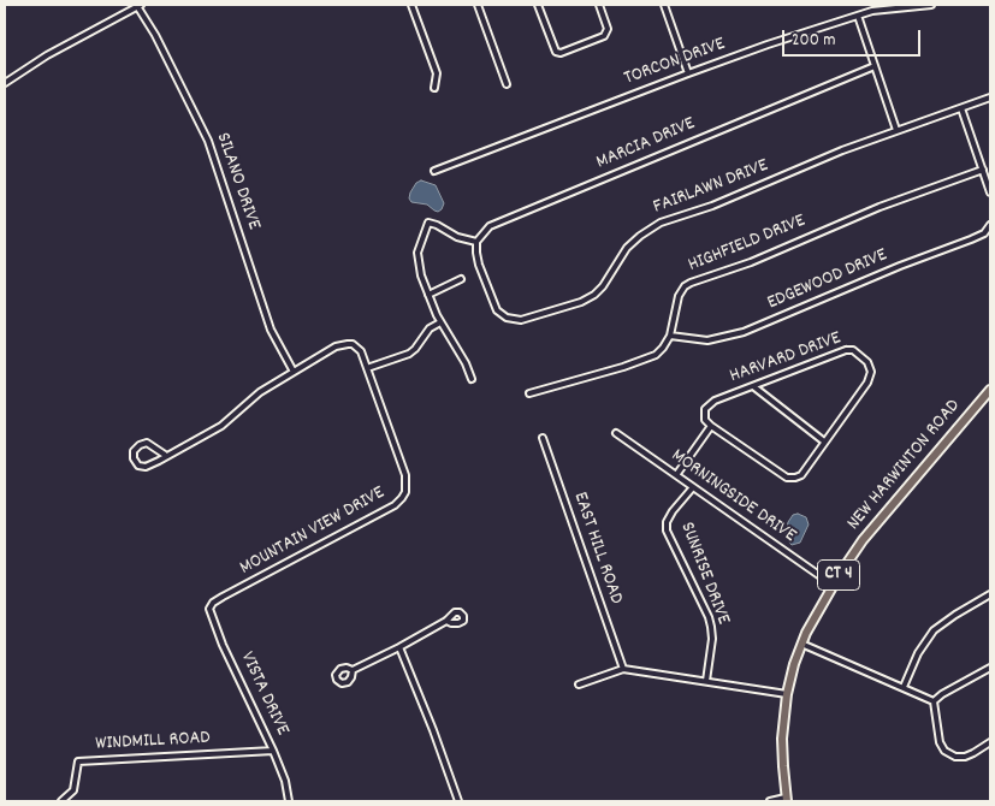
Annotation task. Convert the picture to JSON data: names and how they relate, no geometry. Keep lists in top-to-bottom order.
{
  "streets": {
    "main road": ["NEW HARWINTON ROAD", "CT 4"],
    "street": [
      "TORCON DRIVE",
      "MARCIA DRIVE",
      "SILANO DRIVE",
      "FAIRLAWN DRIVE",
      "HIGHFIELD DRIVE",
      "EDGEWOOD DRIVE",
      "HARVARD DRIVE",
      "MORNINGSIDE DRIVE",
      "MOUNTAIN VIEW DRIVE",
      "EAST HILL ROAD",
      "SUNRISE DRIVE",
      "VISTA DRIVE",
      "WINDMILL ROAD"
    ]
  },
  "crossings": [
    ["MARCIA DRIVE", "FAIRLAWN DRIVE"],
    ["SILANO DRIVE", "MOUNTAIN VIEW DRIVE"],
    ["HIGHFIELD DRIVE", "EDGEWOOD DRIVE"],
    ["NEW HARWINTON ROAD", "MORNINGSIDE DRIVE"],
    ["MORNINGSIDE DRIVE", "SUNRISE DRIVE"],
    ["MOUNTAIN VIEW DRIVE", "VISTA DRIVE"],
    ["VISTA DRIVE", "WINDMILL ROAD"]
  ],
  "scale_bar": "200 m"
}
